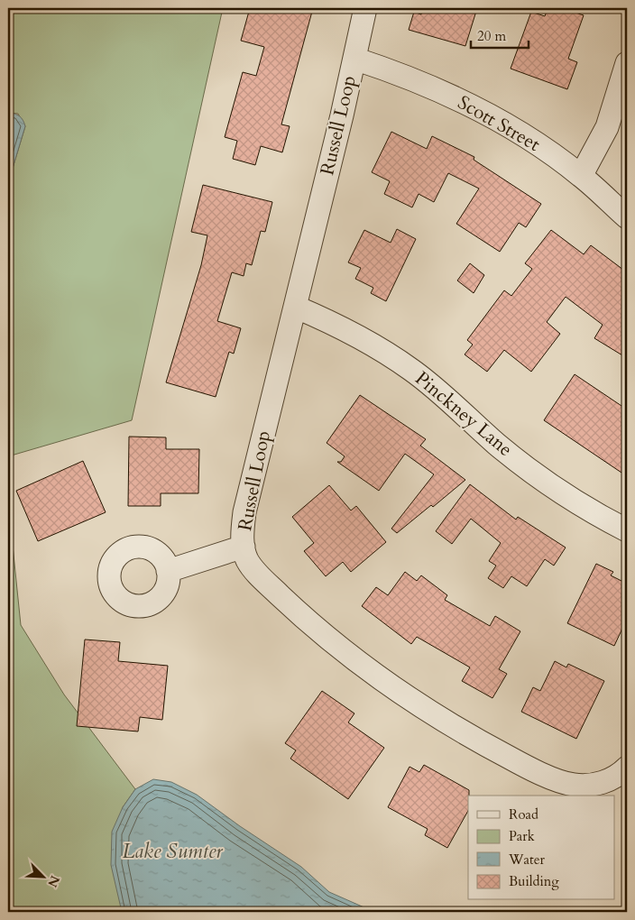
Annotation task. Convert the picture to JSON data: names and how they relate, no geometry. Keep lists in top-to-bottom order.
{
  "streets": {
    "street": ["Scott Street", "Russell Loop", "Pinckney Lane"]
  },
  "crossings": [
    ["Scott Street", "Russell Loop"],
    ["Russell Loop", "Pinckney Lane"]
  ],
  "water": ["Lake Sumter"],
  "legend": [
    "Road",
    "Park",
    "Water",
    "Building"
  ],
  "scale_bar": "20 m",
  "north": "bottom right"
}
